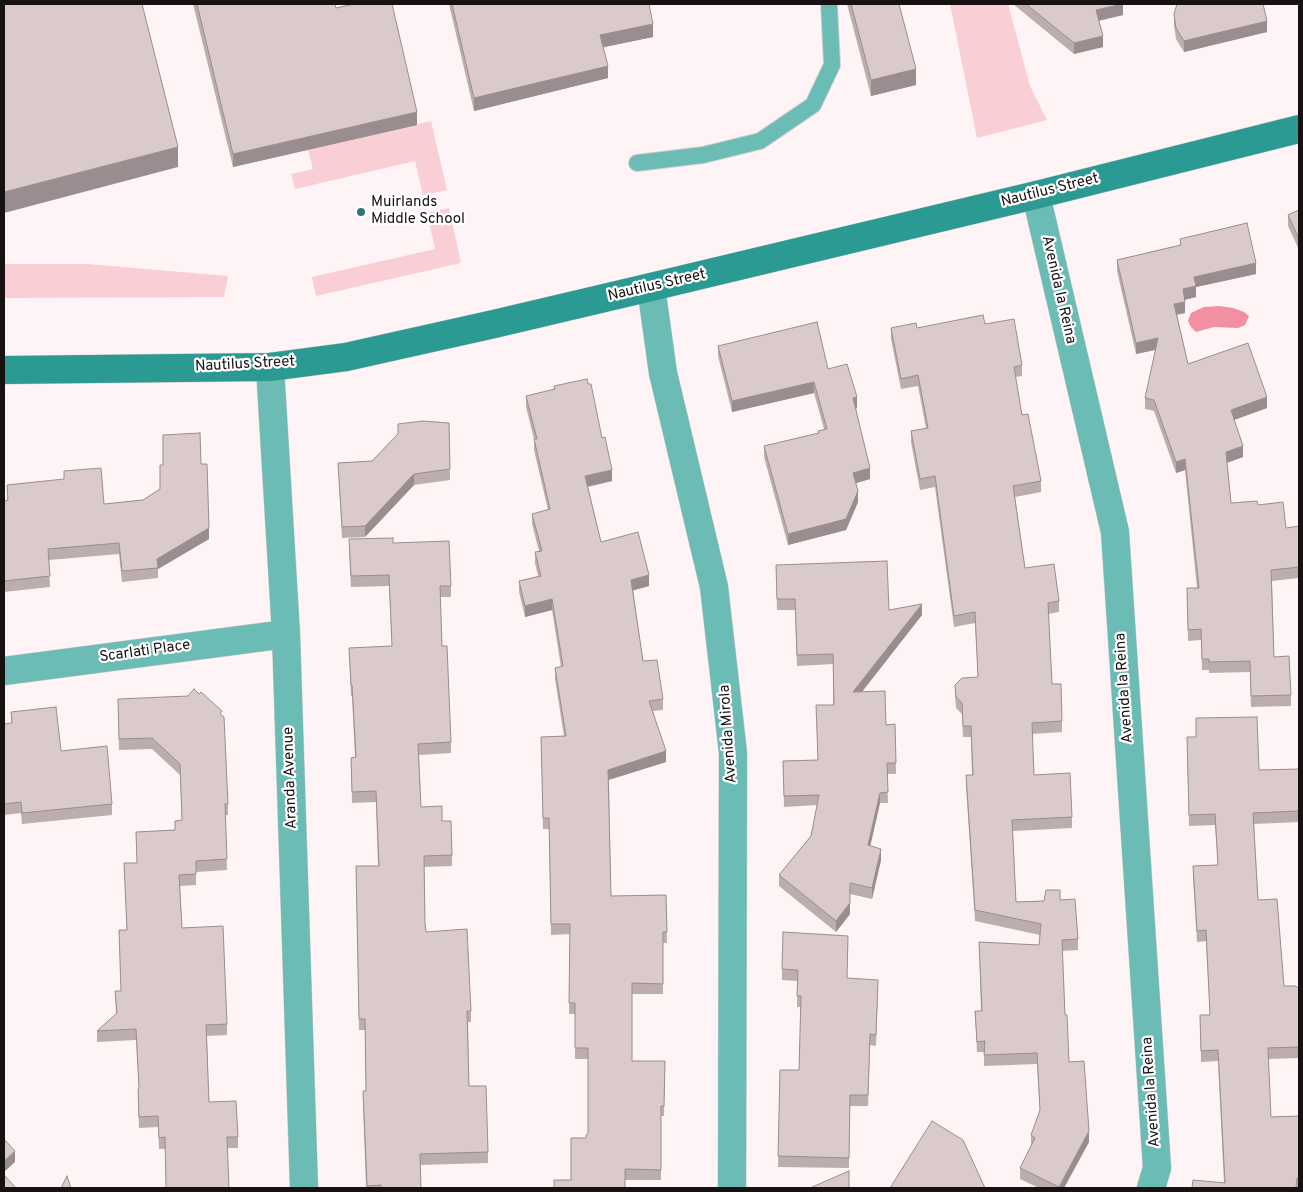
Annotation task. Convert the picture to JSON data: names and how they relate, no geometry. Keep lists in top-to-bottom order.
{
  "streets": {
    "main road": ["Nautilus Street"],
    "street": [
      "Avenida la Reina",
      "Scarlati Place",
      "Avenida Mirola",
      "Aranda Avenue"
    ]
  },
  "crossings": [
    ["Nautilus Street", "Avenida la Reina"],
    ["Nautilus Street", "Avenida Mirola"],
    ["Nautilus Street", "Aranda Avenue"],
    ["Scarlati Place", "Aranda Avenue"]
  ],
  "places": ["Muirlands Middle School"]
}
